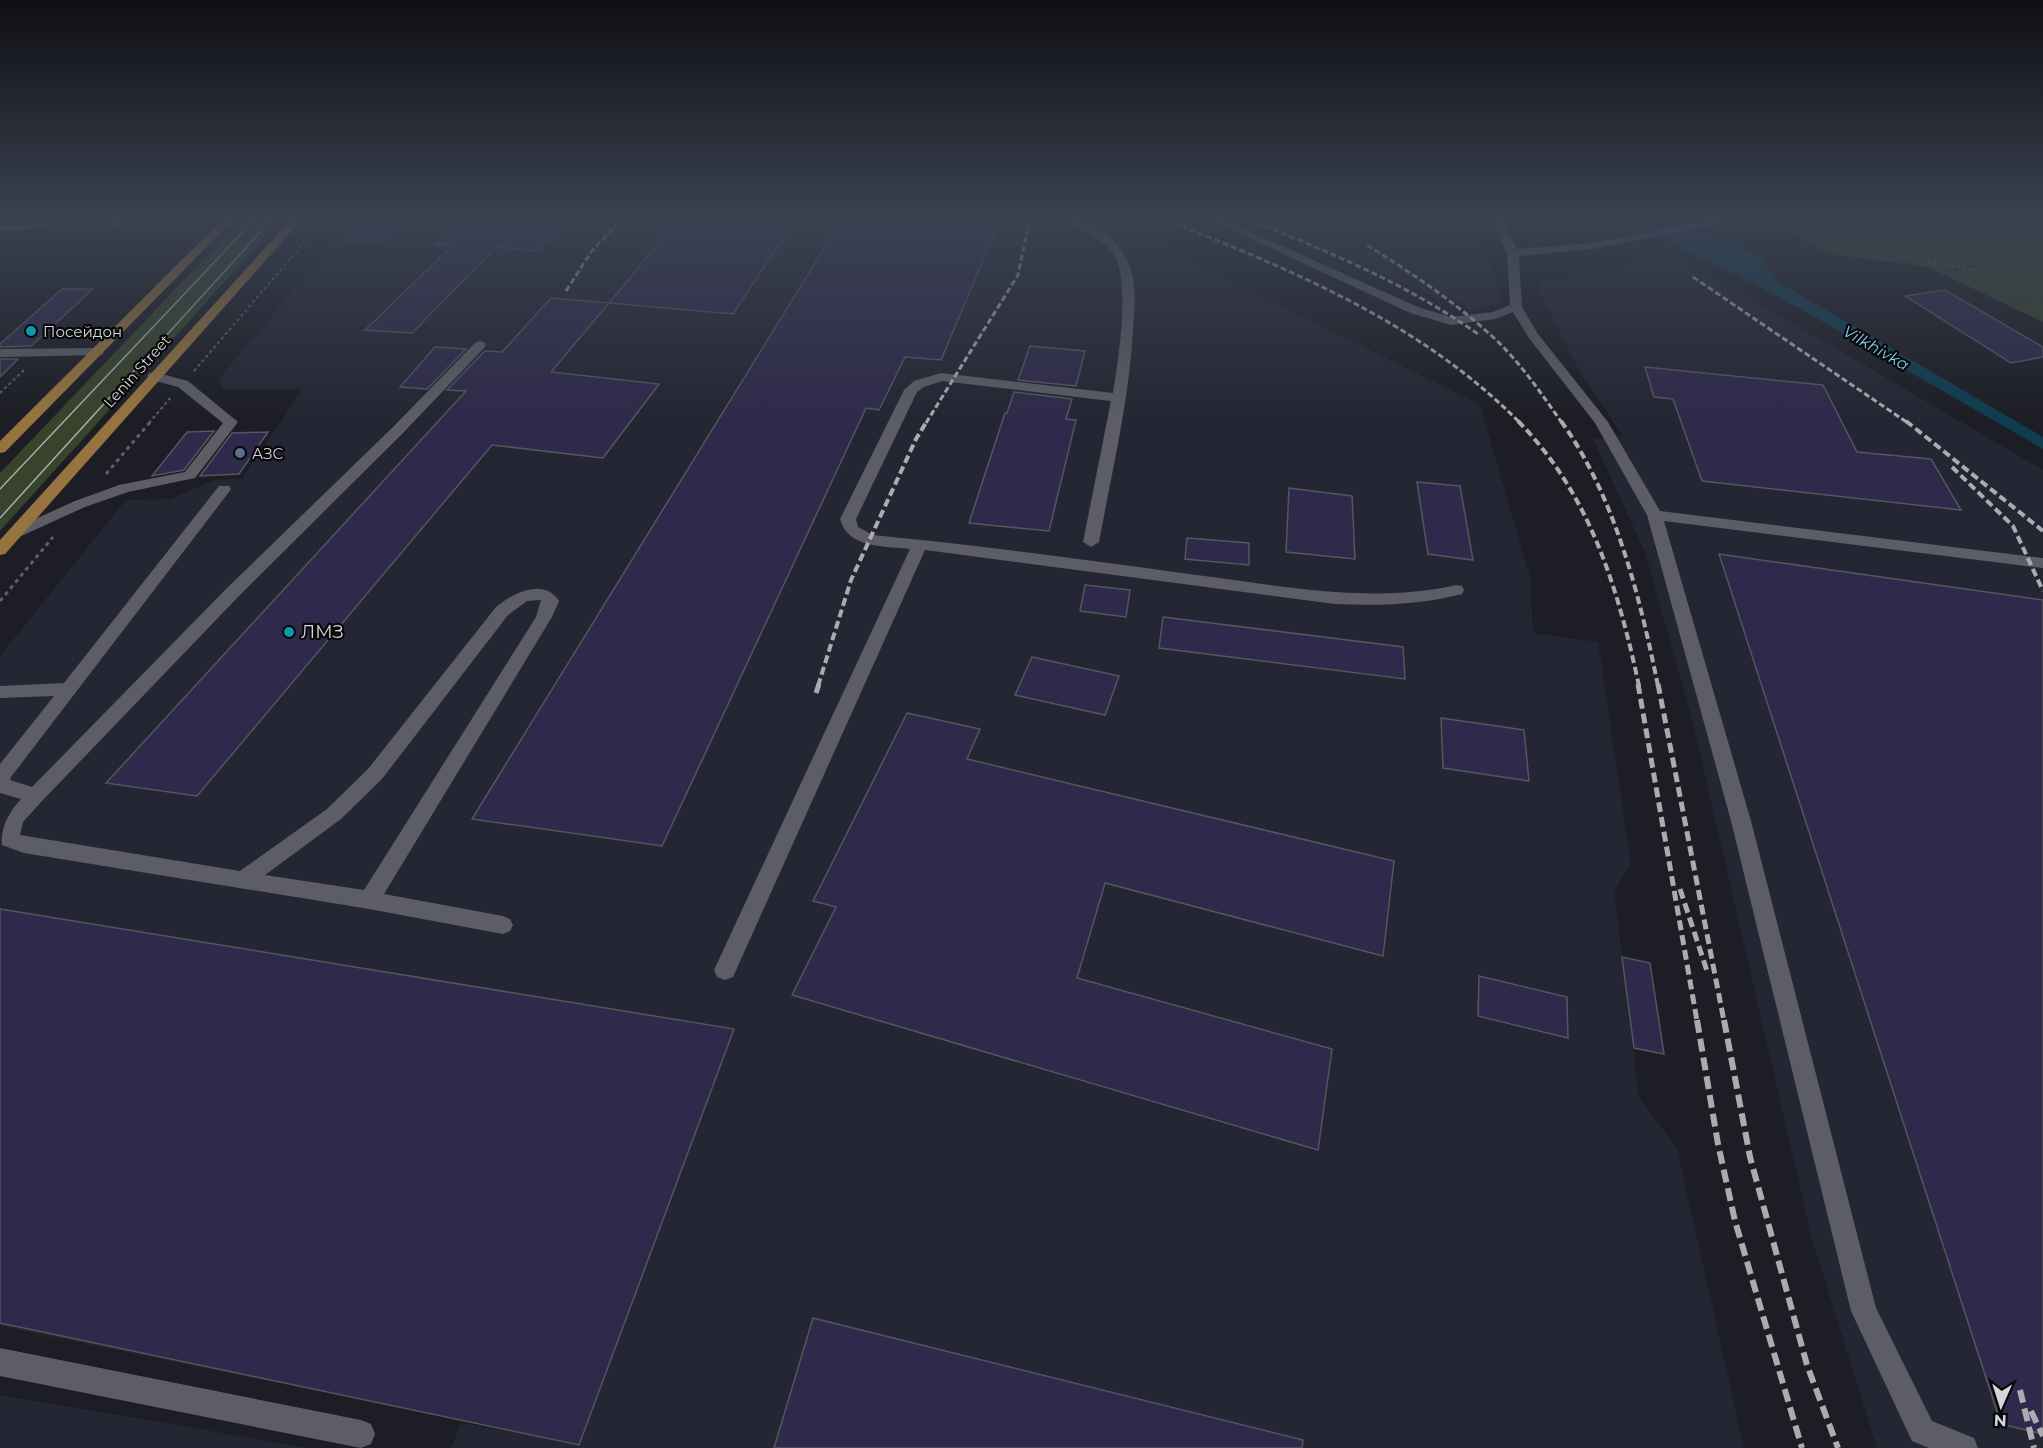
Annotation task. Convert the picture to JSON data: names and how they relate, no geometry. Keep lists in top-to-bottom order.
{
  "streets": {
    "main road": ["Lenin Street"]
  },
  "water": ["Vilkhivka"],
  "places": ["Посейдон", "АЗС", "ЛМЗ"],
  "north": "bottom"
}
